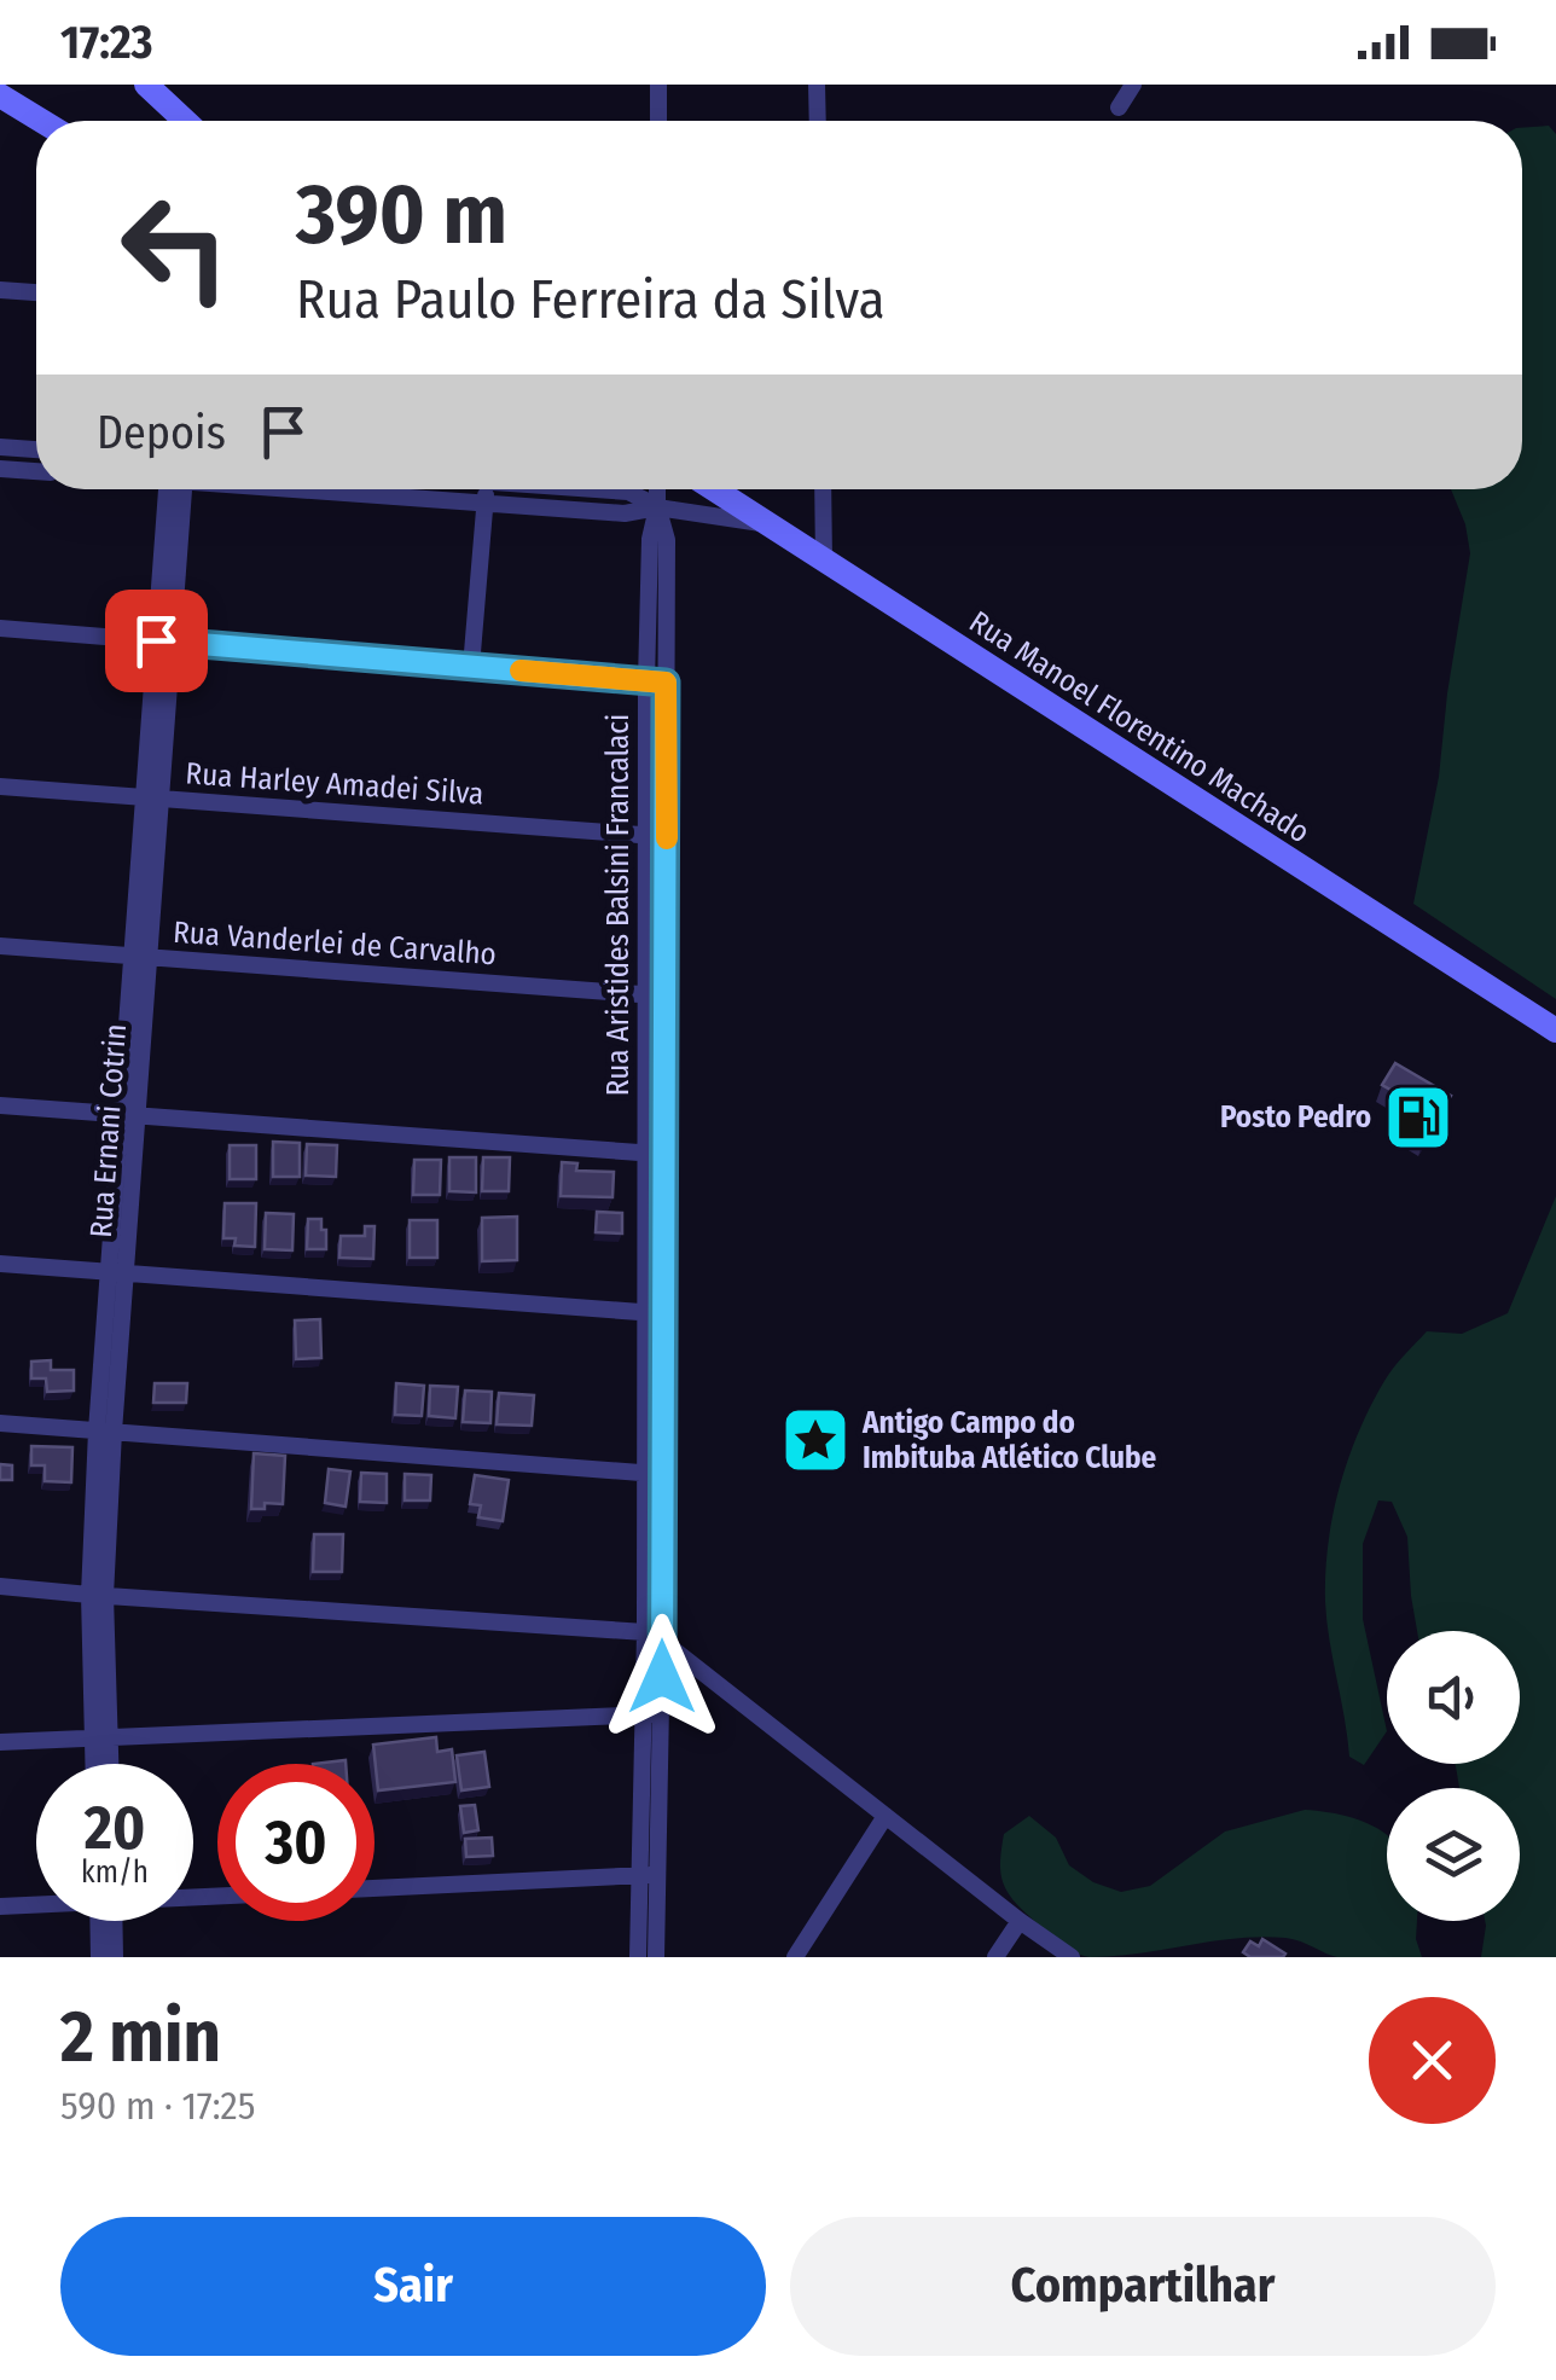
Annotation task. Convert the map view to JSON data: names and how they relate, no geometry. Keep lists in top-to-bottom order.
{
  "streets": {
    "main road": ["Rua Manoel Florentino Machado"],
    "street": [
      "Rua Harley Amadei Silva",
      "Rua Aristides Balsini Francalaci",
      "Rua Vanderlei de Carvalho",
      "Rua Ernani Cotrin"
    ]
  },
  "crossings": [
    ["Rua Harley Amadei Silva", "Rua Aristides Balsini Francalaci"],
    ["Rua Harley Amadei Silva", "Rua Ernani Cotrin"],
    ["Rua Aristides Balsini Francalaci", "Rua Vanderlei de Carvalho"],
    ["Rua Vanderlei de Carvalho", "Rua Ernani Cotrin"]
  ],
  "places": {
    "fuel station": ["Posto Pedro"],
    "place": ["Antigo Campo do Imbituba Atlético Clube"]
  },
  "page": {
    "status": "17:23",
    "turn": ["390 m", "Rua Paulo Ferreira da Silva"],
    "then": "Depois",
    "speed": "20 km/h",
    "limit": "30",
    "heading": ["2 min", "590 m · 17:25"],
    "buttons": ["Sair", "Compartilhar"]
  }
}
